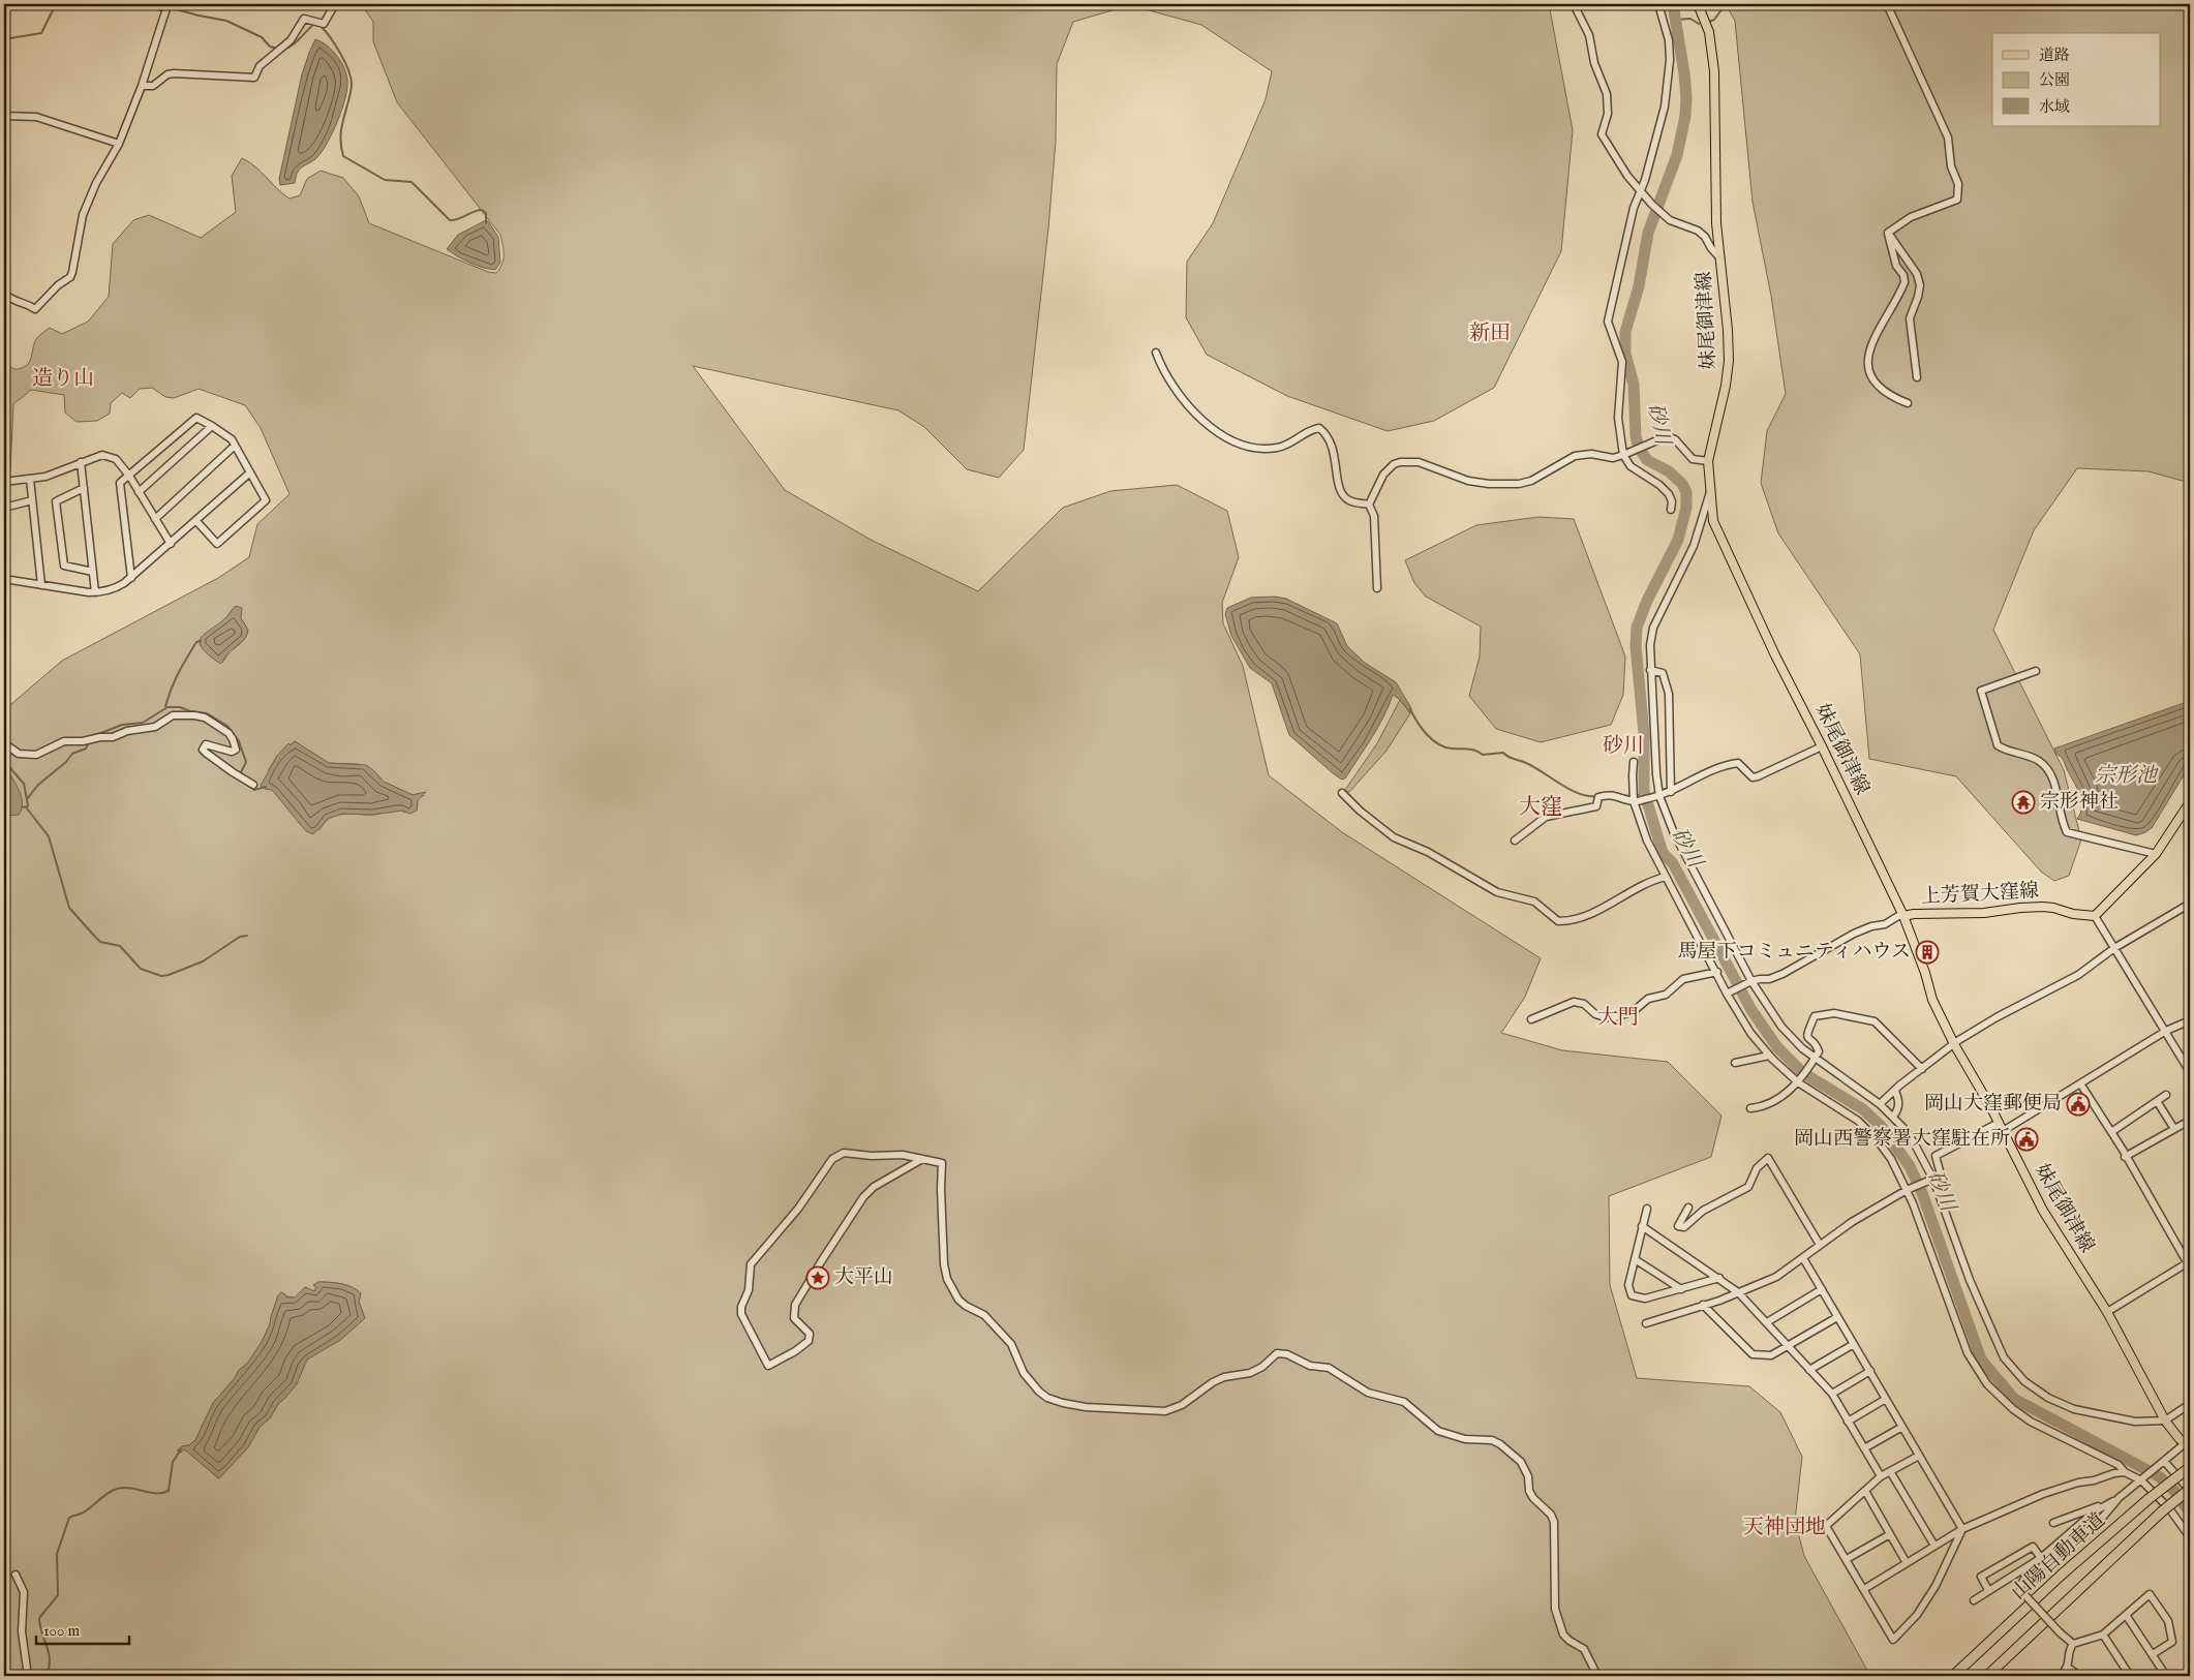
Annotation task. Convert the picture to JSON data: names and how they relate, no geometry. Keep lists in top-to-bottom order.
{
  "streets": {
    "highway": ["山陽自動車道"],
    "main road": ["妹尾御津線", "上芳賀大窪線"]
  },
  "crossings": [
    ["妹尾御津線", "上芳賀大窪線"]
  ],
  "districts": [
    "新田",
    "造り山",
    "砂川",
    "大窪",
    "大門",
    "天神団地"
  ],
  "water": ["砂川", "宗形池"],
  "places": {
    "temple": ["宗形神社"],
    "building": ["馬屋下コミュニティハウス"],
    "public building": ["岡山大窪郵便局", "岡山西警察署大窪駐在所"],
    "place": ["大平山"]
  },
  "legend": ["道路", "公園", "水域"],
  "scale_bar": "100 m"
}
